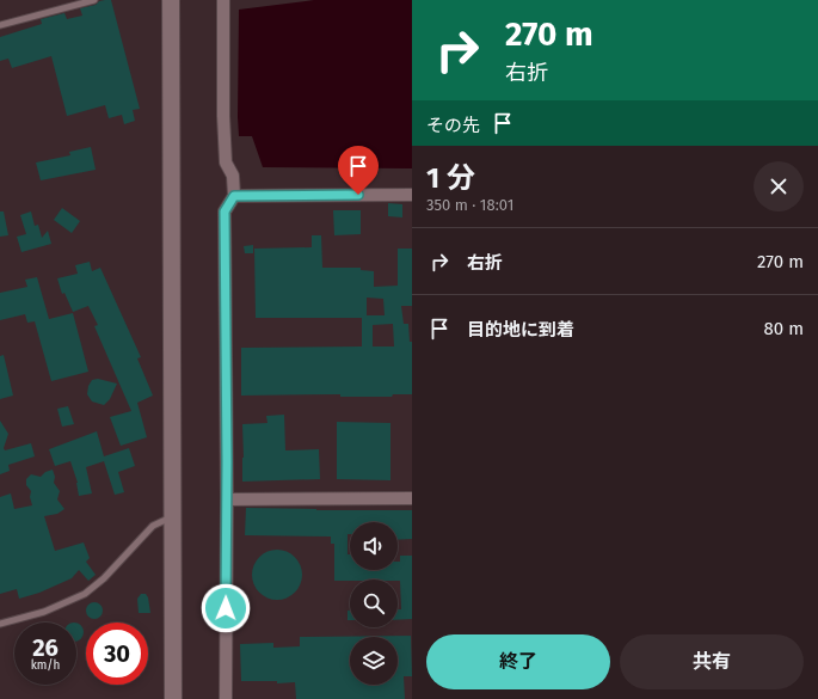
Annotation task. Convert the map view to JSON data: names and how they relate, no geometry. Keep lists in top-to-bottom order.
{
  "page": {
    "turn": ["270 m", "右折"],
    "then": "その先",
    "heading": ["1 分", "350 m · 18:01"],
    "list": [
      {
        "name": "右折",
        "value": "270 m"
      },
      {
        "name": "目的地に到着",
        "value": "80 m"
      }
    ],
    "speed": "26 km/h",
    "limit": "30",
    "buttons": ["終了", "共有"]
  }
}
